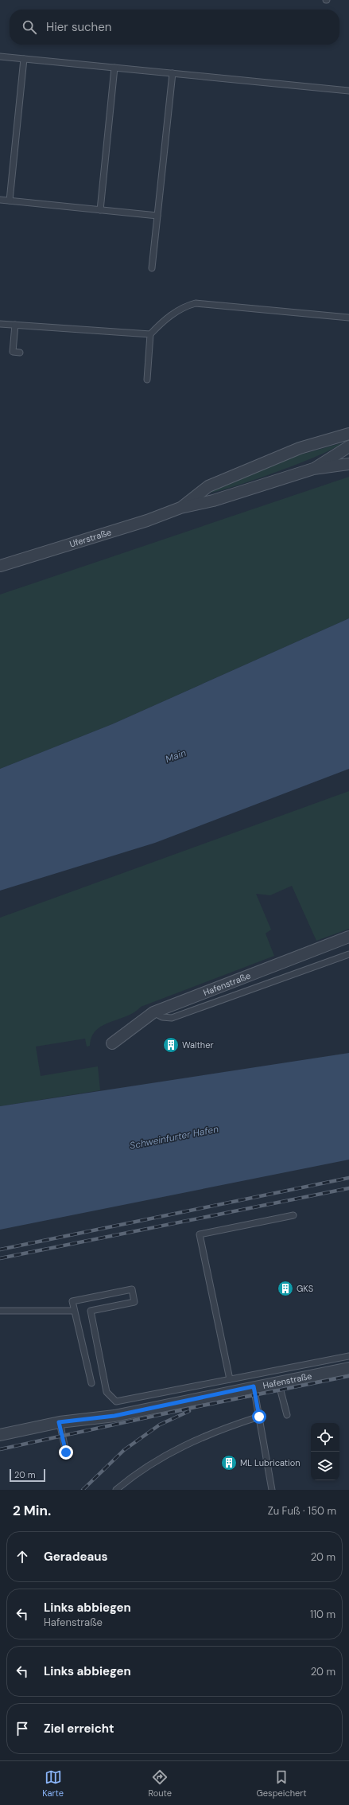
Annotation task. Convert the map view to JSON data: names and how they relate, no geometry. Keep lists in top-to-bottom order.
{
  "streets": {
    "street": ["Uferstraße", "Hafenstraße"]
  },
  "water": ["Main", "Schweinfurter Hafen"],
  "places": {
    "building": ["Walther", "GKS", "ML Lubrication"]
  },
  "scale_bar": "20 m",
  "page": {
    "search": "Hier suchen",
    "scale": "20 m",
    "heading": ["2 Min.", "Zu Fuß · 150 m"],
    "list": [
      ["Geradeaus", "20 m"],
      ["Links abbiegen", "Hafenstraße", "110 m"],
      ["Links abbiegen", "20 m"],
      "Ziel erreicht"
    ],
    "nav": ["Karte", "Route", "Gespeichert"]
  }
}
